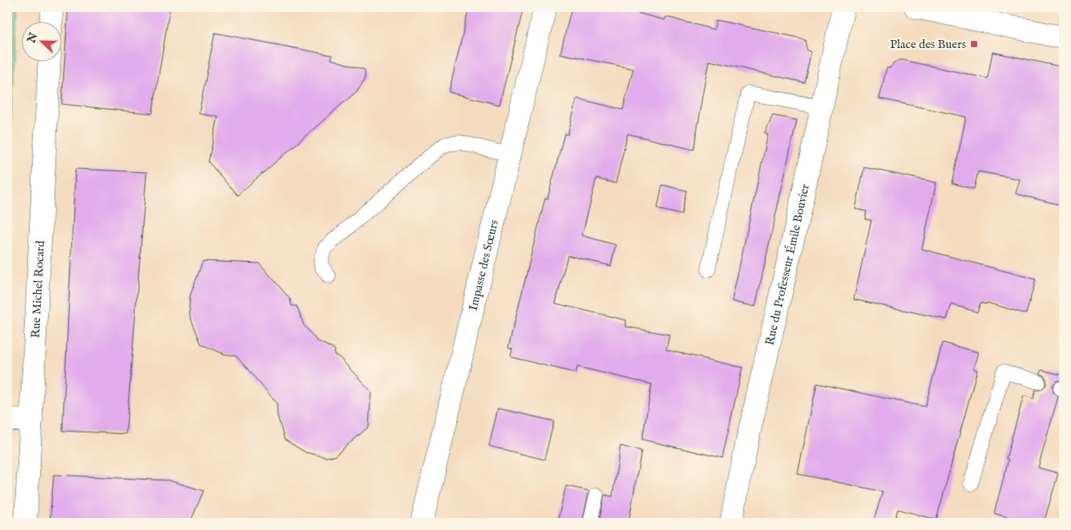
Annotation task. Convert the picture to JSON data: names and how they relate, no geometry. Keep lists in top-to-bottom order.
{
  "streets": {
    "street": ["Impasse des Sœurs", "Rue du Professeur Émile Bouvier", "Rue Michel Rocard"]
  },
  "places": {
    "transit": ["Place des Buers"]
  },
  "north": "left"
}
